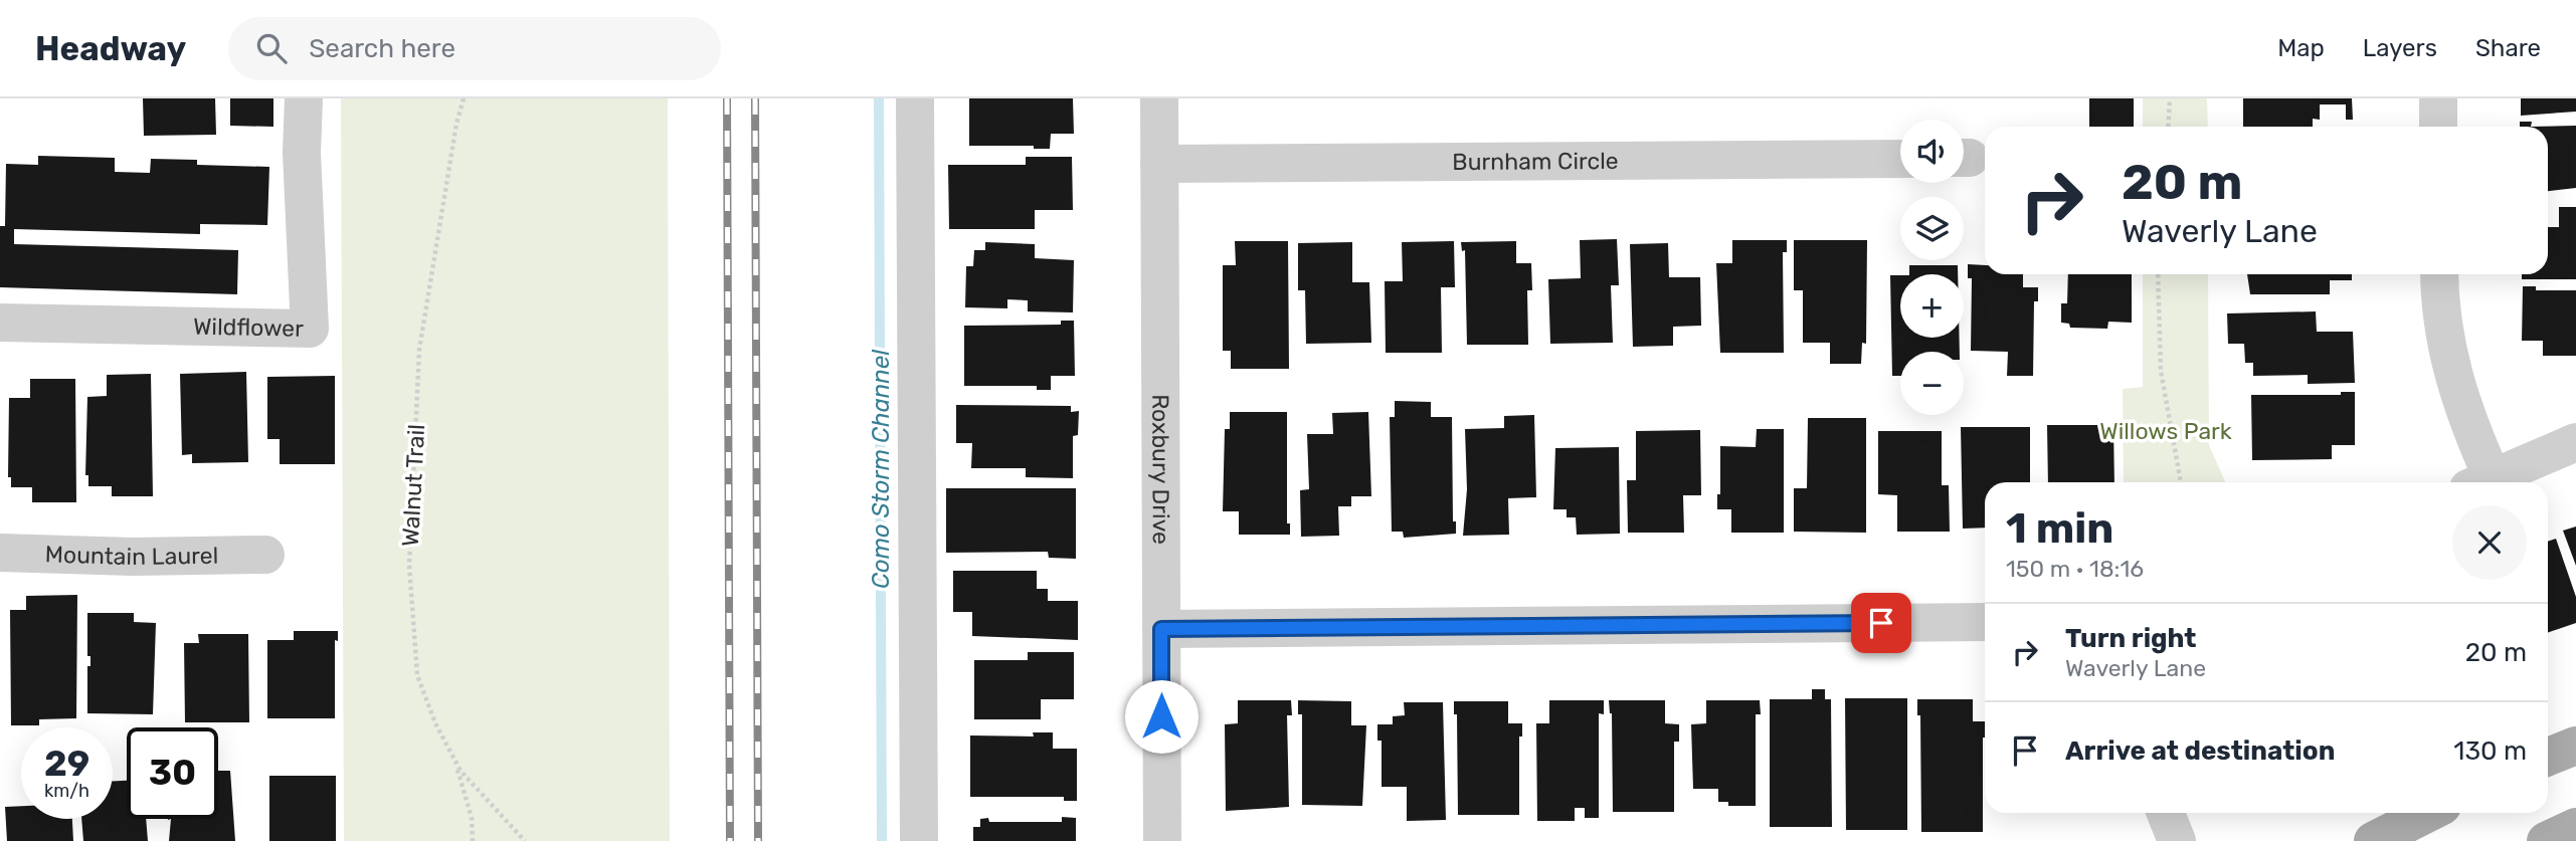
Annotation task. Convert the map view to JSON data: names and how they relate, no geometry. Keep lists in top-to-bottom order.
{
  "streets": {
    "street": [
      "Burnham Circle",
      "Wildflower",
      "Roxbury Drive",
      "Mountain Laurel"
    ],
    "path": ["Walnut Trail"]
  },
  "crossings": [
    ["Burnham Circle", "Roxbury Drive"]
  ],
  "water": ["Como Storm Channel"],
  "parks": ["Willows Park"],
  "page": {
    "header": "Headway",
    "search": "Search here",
    "nav": ["Map", "Layers", "Share"],
    "map_buttons": ["+", "−"],
    "turn": ["20 m", "Waverly Lane"],
    "heading": ["1 min", "150 m · 18:16"],
    "list": [
      {
        "name": "Turn right",
        "note": "Waverly Lane",
        "value": "20 m"
      },
      {
        "name": "Arrive at destination",
        "value": "130 m"
      }
    ],
    "speed": "29 km/h",
    "limit": "30"
  }
}
